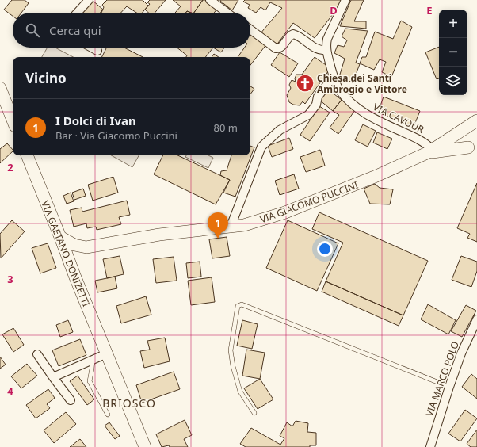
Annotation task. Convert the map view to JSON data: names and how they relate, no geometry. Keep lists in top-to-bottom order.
{
  "streets": {
    "street": [
      "VIA CAVOUR",
      "VIA GIACOMO PUCCINI",
      "VIA GAETANO DONIZETTI",
      "VIA MARCO POLO"
    ]
  },
  "crossings": [
    ["VIA CAVOUR", "VIA GIACOMO PUCCINI"],
    ["VIA GIACOMO PUCCINI", "VIA GAETANO DONIZETTI"]
  ],
  "districts": ["BRIOSCO"],
  "places": {
    "church": ["Chiesa dei Santi Ambrogio e Vittore"]
  },
  "page": {
    "map_buttons": ["+", "−"],
    "search": "Cerca qui",
    "heading": "Vicino",
    "list": [
      {
        "mark": "1",
        "name": "I Dolci di Ivan",
        "note": "Bar · Via Giacomo Puccini",
        "value": "80 m"
      }
    ],
    "pins": "1"
  },
  "grid": {
    "columns": ["D", "E"],
    "rows": ["2", "3", "4"]
  }
}
